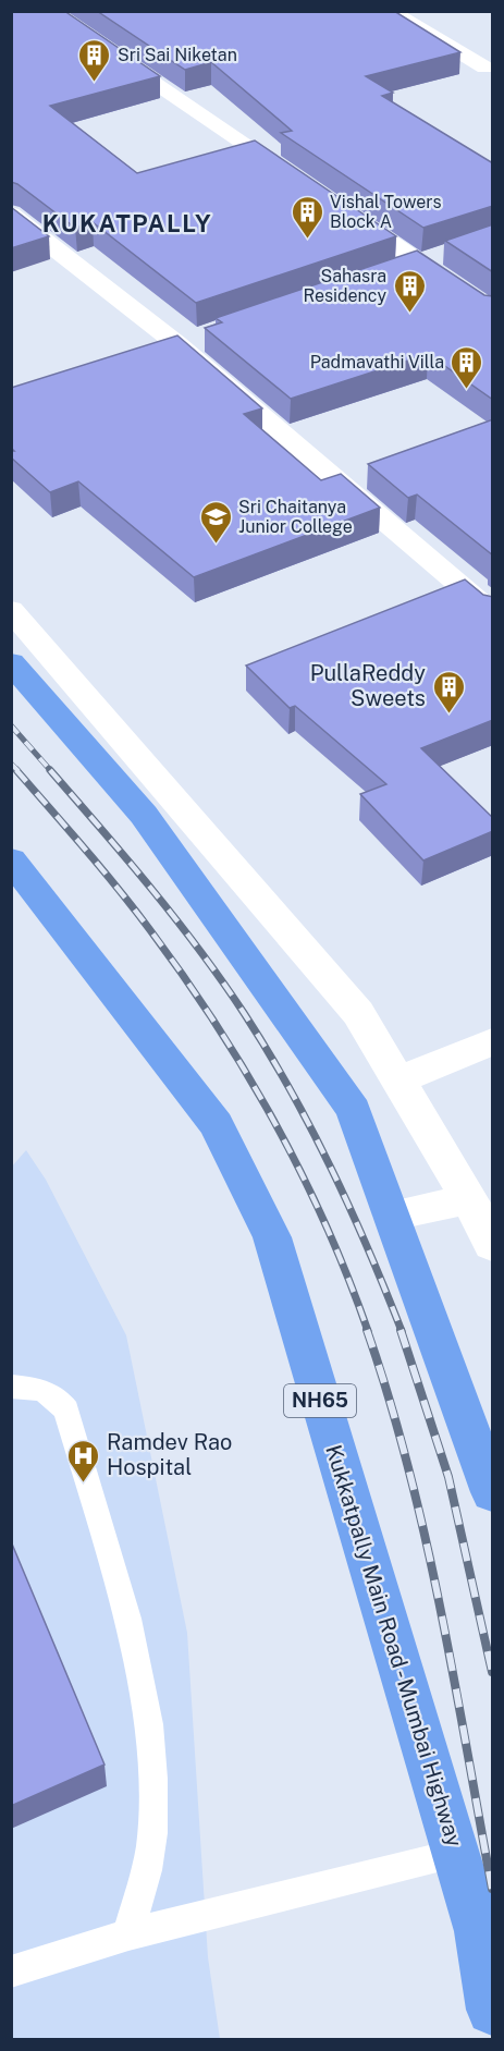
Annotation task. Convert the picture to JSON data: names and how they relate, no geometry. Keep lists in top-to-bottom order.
{
  "streets": {
    "highway": ["NH65", "Kukkatpally Main Road - Mumbai Highway"]
  },
  "districts": ["KUKATPALLY"],
  "places": {
    "building": [
      "Sri Sai Niketan",
      "Vishal Towers Block A",
      "Sahasra Residency",
      "Padmavathi Villa",
      "PullaReddy Sweets"
    ],
    "school or university": ["Sri Chaitanya Junior College"],
    "hospital": ["Ramdev Rao Hospital"]
  }
}
